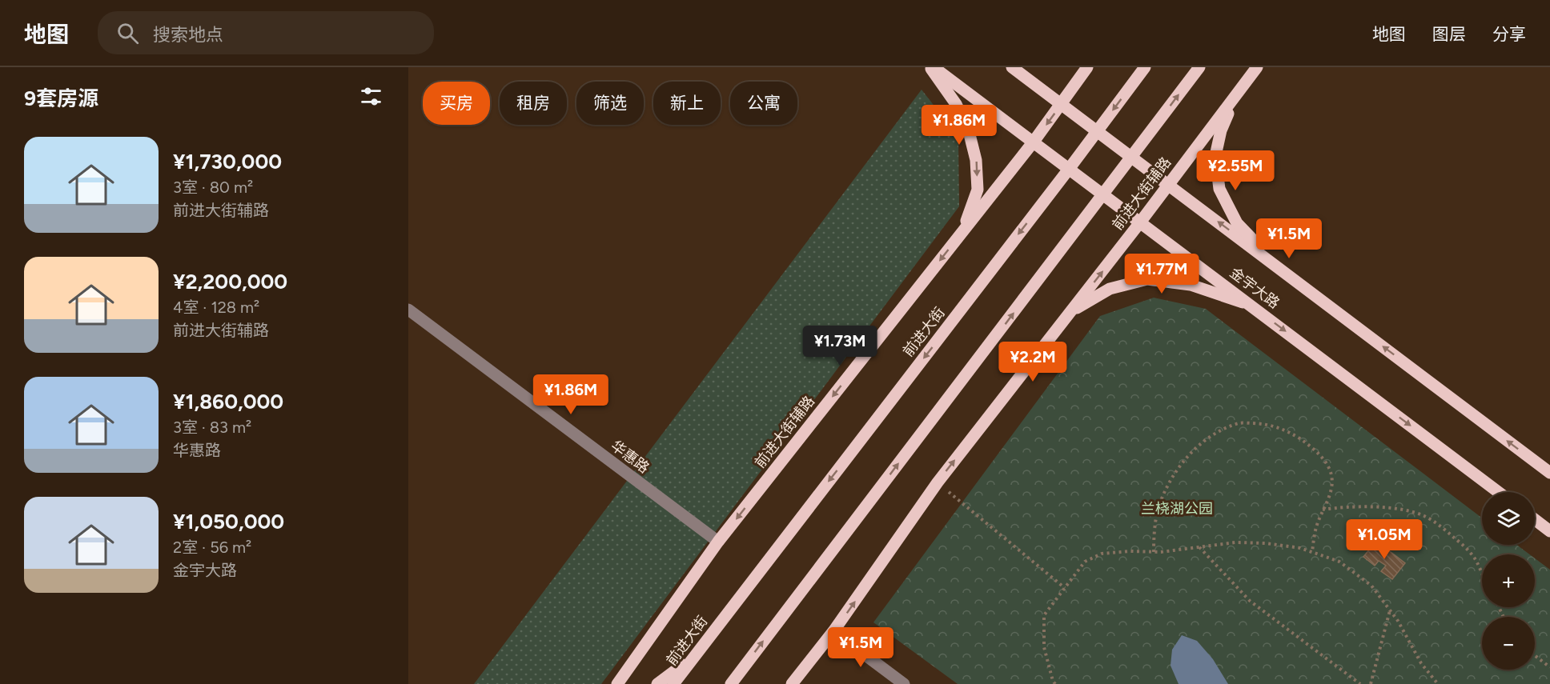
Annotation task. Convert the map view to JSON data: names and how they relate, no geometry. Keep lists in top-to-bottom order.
{
  "streets": {
    "main road": ["前进大街辅路", "金宇大路", "前进大街"],
    "street": ["华惠路"]
  },
  "crossings": [
    ["前进大街辅路", "金宇大路"],
    ["前进大街辅路", "华惠路"],
    ["金宇大路", "前进大街"]
  ],
  "parks": ["兰桡湖公园"],
  "page": {
    "header": "地图",
    "search": "搜索地点",
    "nav": ["地图", "图层", "分享"],
    "heading": "9套房源",
    "chip": [
      "买房",
      "租房",
      "筛选",
      "新上",
      "公寓"
    ],
    "price": [
      "¥1.86M",
      "¥2.55M",
      "¥1.5M",
      "¥1.77M",
      "¥1.73M",
      "¥2.2M",
      "¥1.86M",
      "¥1.05M",
      "¥1.5M"
    ],
    "list": [
      {
        "name": "¥1,730,000",
        "note": "3室 · 80 m² · 前进大街辅路"
      },
      {
        "name": "¥2,200,000",
        "note": "4室 · 128 m² · 前进大街辅路"
      },
      {
        "name": "¥1,860,000",
        "note": "3室 · 83 m² · 华惠路"
      },
      {
        "name": "¥1,050,000",
        "note": "2室 · 56 m² · 金宇大路"
      }
    ],
    "map_buttons": ["+", "−"]
  }
}
